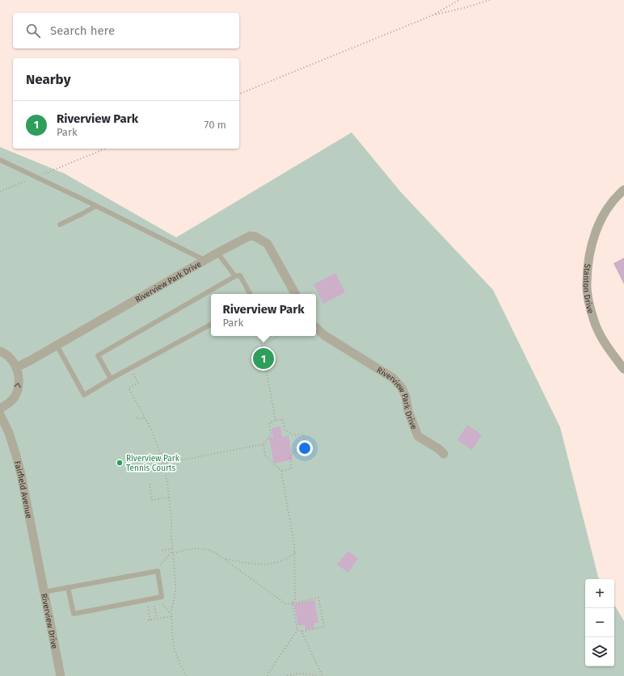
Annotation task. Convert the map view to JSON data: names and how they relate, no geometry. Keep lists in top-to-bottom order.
{
  "streets": {
    "street": [
      "Riverview Park Drive",
      "Stanton Drive",
      "Fairfield Avenue",
      "Riverview Drive"
    ]
  },
  "crossings": [
    ["Fairfield Avenue", "Riverview Drive"]
  ],
  "places": ["Riverview Park Tennis Courts"],
  "page": {
    "search": "Search here",
    "heading": "Nearby",
    "list": [
      {
        "mark": "1",
        "name": "Riverview Park",
        "note": "Park",
        "value": "70 m"
      }
    ],
    "popup": ["Riverview Park", "Park"],
    "pins": "1",
    "map_buttons": ["+", "−"]
  }
}
